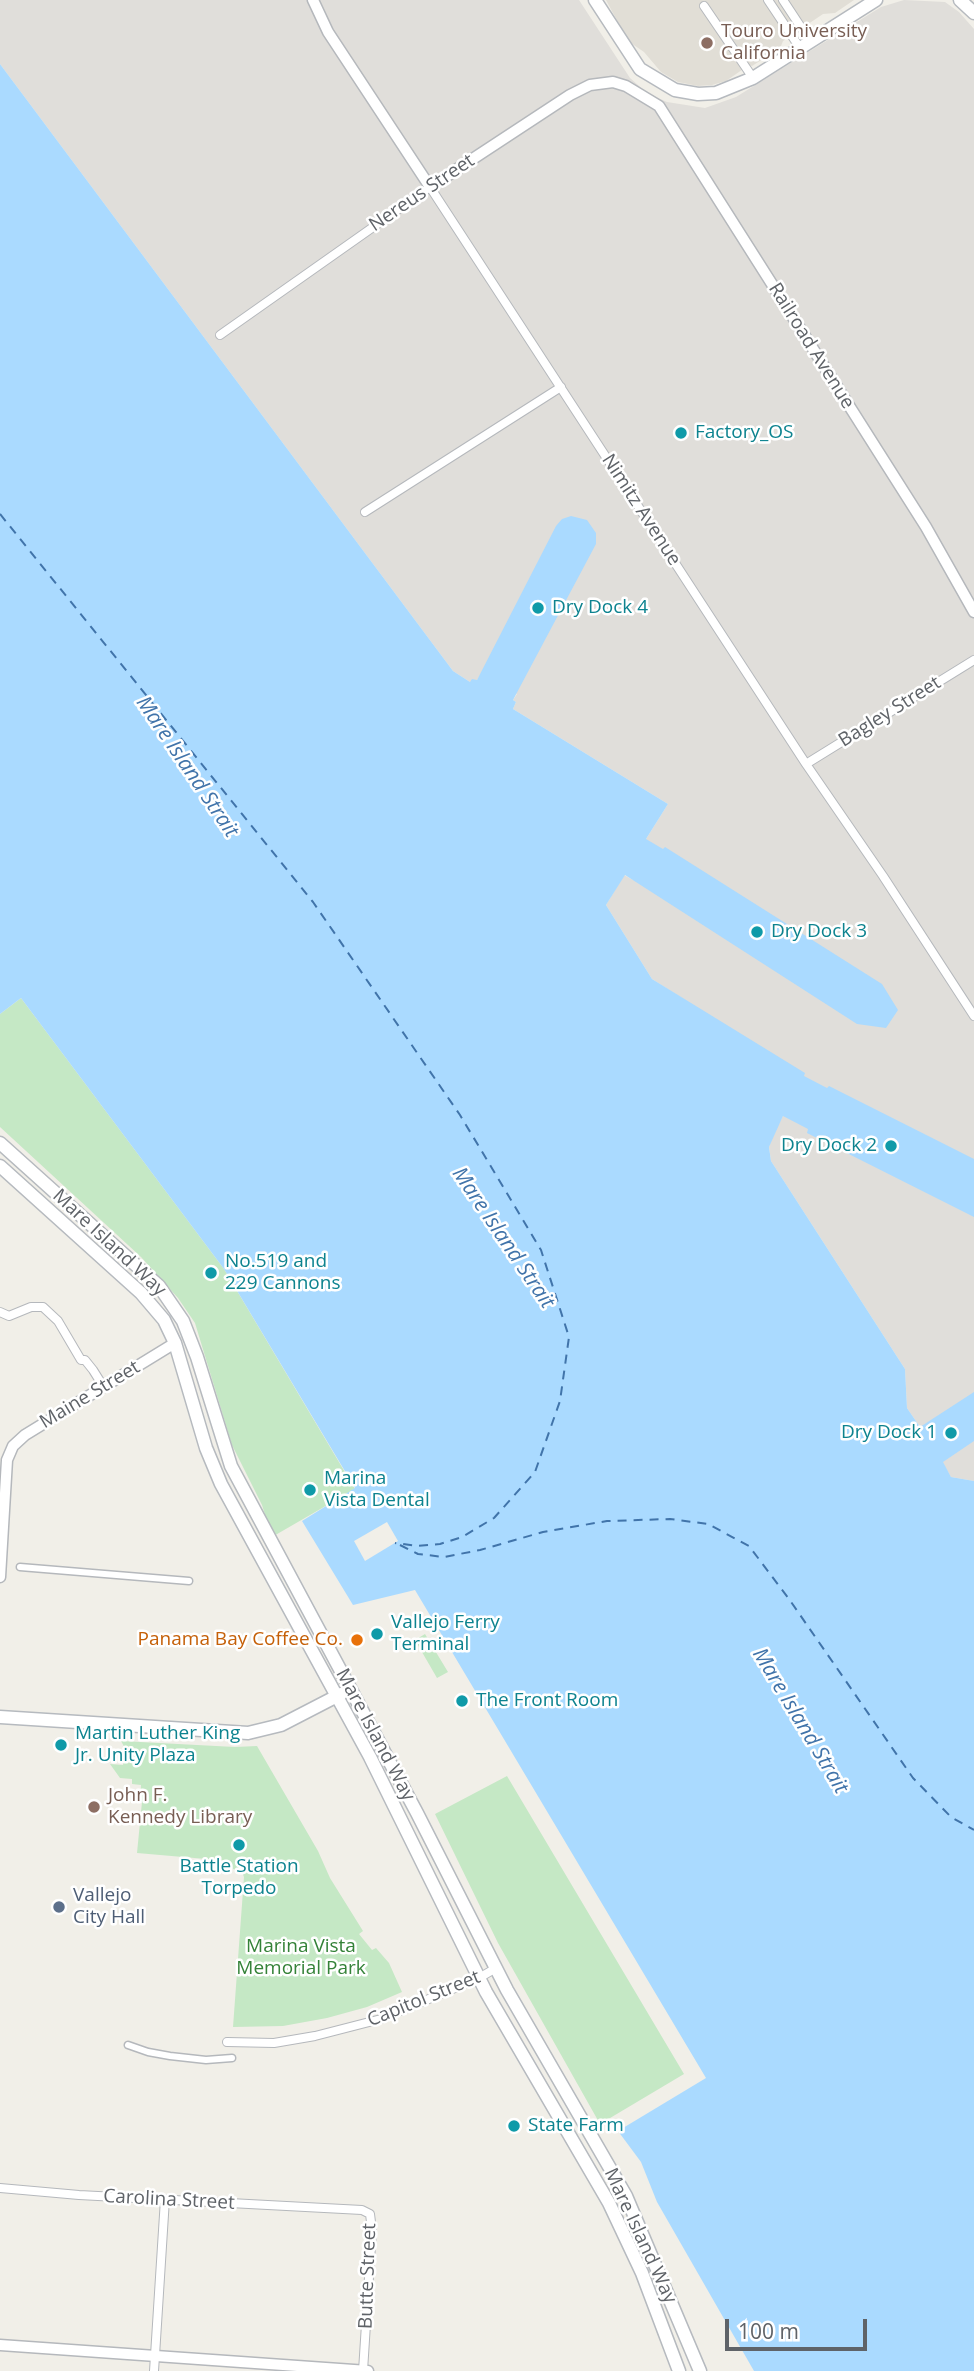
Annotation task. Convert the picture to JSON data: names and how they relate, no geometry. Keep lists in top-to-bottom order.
{
  "streets": {
    "main road": ["Mare Island Way", "Maine Street"],
    "street": [
      "Nereus Street",
      "Railroad Avenue",
      "Nimitz Avenue",
      "Bagley Street",
      "Capitol Street",
      "Carolina Street",
      "Butte Street"
    ]
  },
  "crossings": [
    ["Nereus Street", "Railroad Avenue"],
    ["Nereus Street", "Nimitz Avenue"],
    ["Nimitz Avenue", "Bagley Street"],
    ["Mare Island Way", "Maine Street"],
    ["Mare Island Way", "Capitol Street"],
    ["Carolina Street", "Butte Street"]
  ],
  "water": ["Mare Island Strait"],
  "parks": ["Marina Vista Memorial Park"],
  "places": [
    "Touro University California",
    "Factory_OS",
    "Dry Dock 4",
    "Dry Dock 3",
    "Dry Dock 2",
    "No.519 and 229 Cannons",
    "Dry Dock 1",
    "Marina Vista Dental",
    "Vallejo Ferry Terminal",
    "Panama Bay Coffee Co.",
    "The Front Room",
    "Martin Luther King Jr. Unity Plaza",
    "John F. Kennedy Library",
    "Battle Station Torpedo",
    "Vallejo City Hall",
    "State Farm"
  ],
  "scale_bar": "100 m"
}
